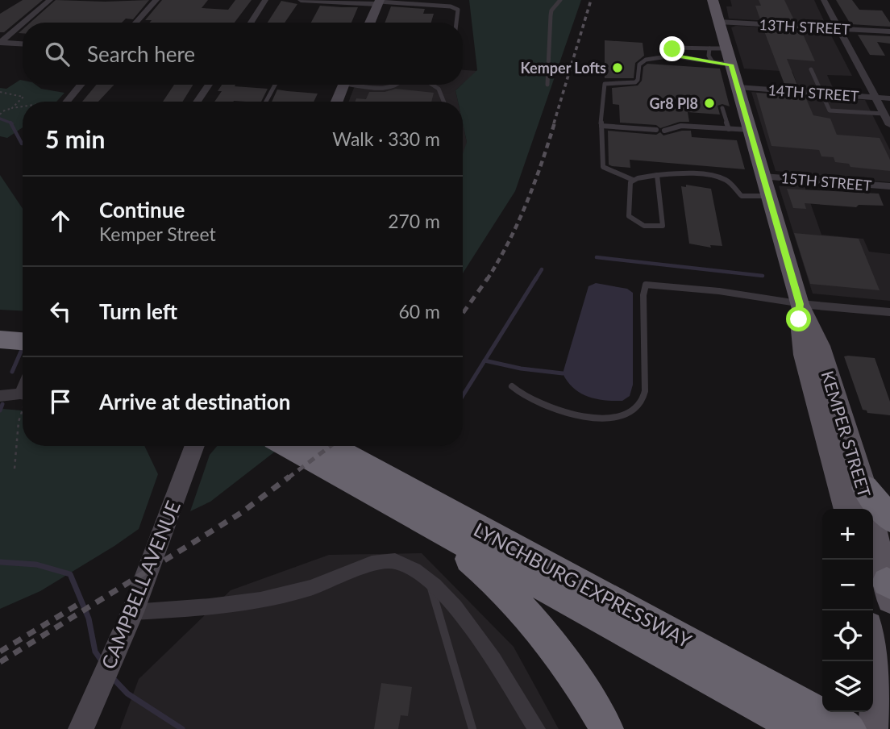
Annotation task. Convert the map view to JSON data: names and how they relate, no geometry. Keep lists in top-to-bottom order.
{
  "streets": {
    "highway": ["LYNCHBURG EXPRESSWAY"],
    "main road": ["KEMPER STREET", "CAMPBELL AVENUE"],
    "street": ["13TH STREET", "14TH STREET", "15TH STREET"]
  },
  "crossings": [
    ["13TH STREET", "KEMPER STREET"],
    ["14TH STREET", "KEMPER STREET"],
    ["15TH STREET", "KEMPER STREET"]
  ],
  "places": ["Kemper Lofts", "Gr8 Pl8"],
  "page": {
    "search": "Search here",
    "heading": ["5 min", "Walk · 330 m"],
    "list": [
      ["Continue", "Kemper Street", "270 m"],
      ["Turn left", "60 m"],
      "Arrive at destination"
    ],
    "map_buttons": ["+", "−"]
  }
}
